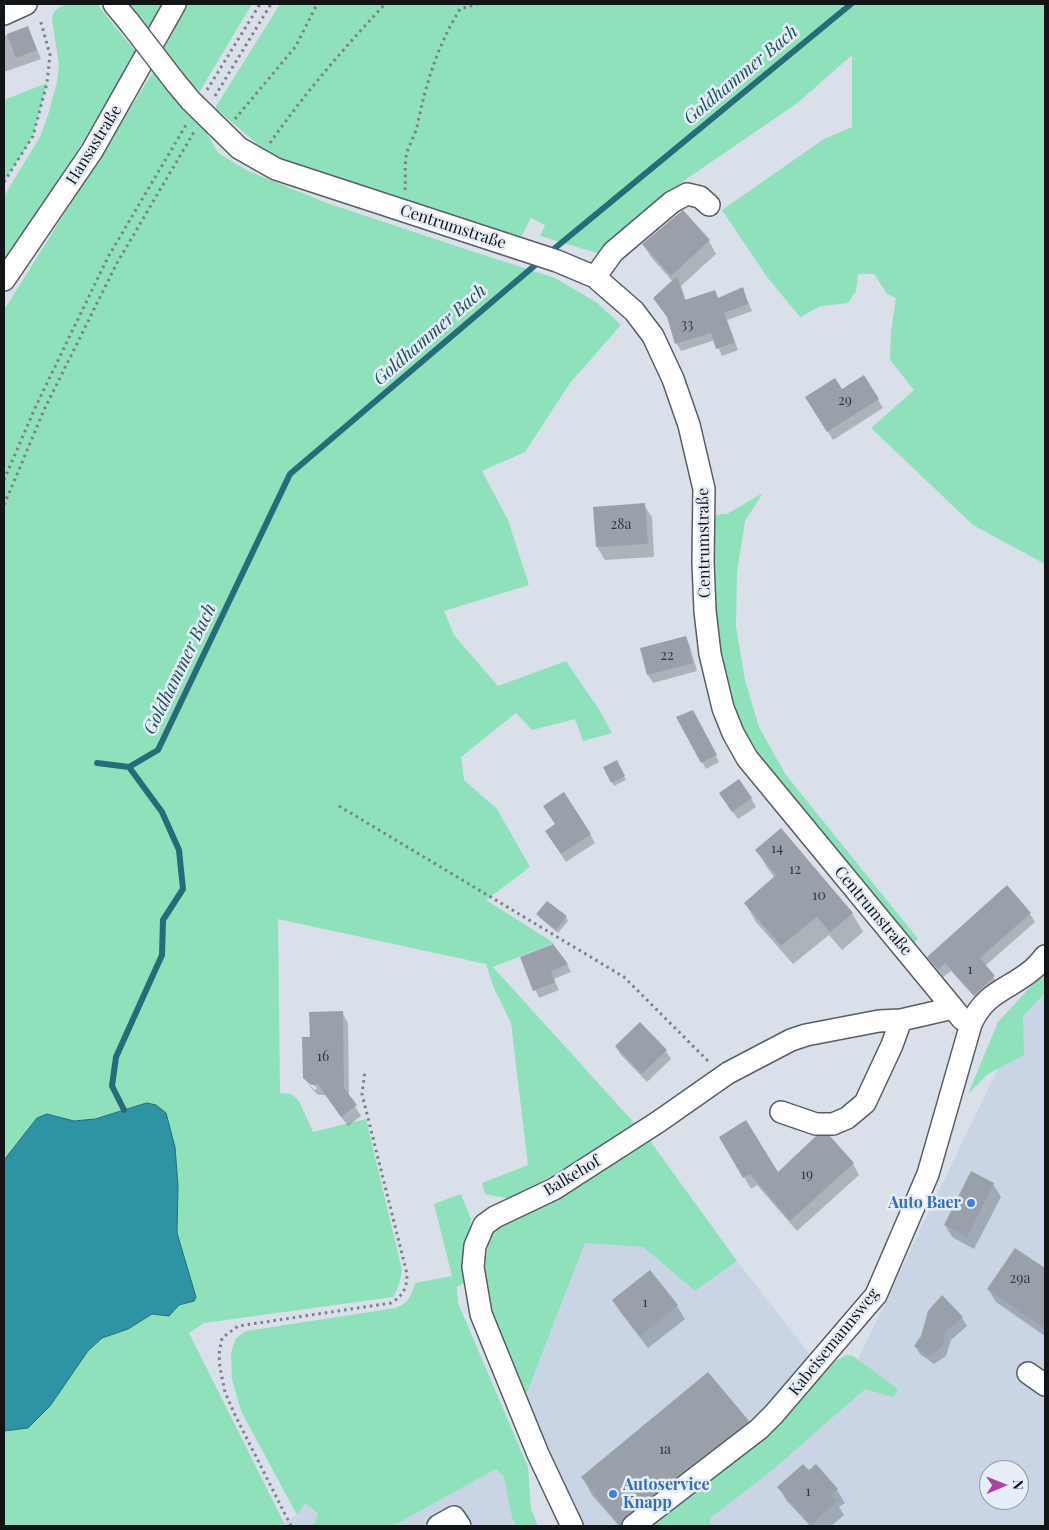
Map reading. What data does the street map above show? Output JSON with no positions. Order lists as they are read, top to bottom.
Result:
{
  "streets": {
    "street": [
      "Hansastraße",
      "Centrumstraße",
      "Balkehof",
      "Kabeisemannsweg"
    ]
  },
  "crossings": [
    ["Centrumstraße", "Balkehof"],
    ["Centrumstraße", "Kabeisemannsweg"]
  ],
  "water": ["Goldhammer Bach"],
  "places": ["Auto Baer", "Autoservice Knapp"],
  "house_numbers": [
    "33",
    "29",
    "28a",
    "22",
    "14",
    "12",
    "10",
    "1",
    "16",
    "19",
    "29a",
    "1",
    "1a",
    "1"
  ],
  "north": "right"
}
